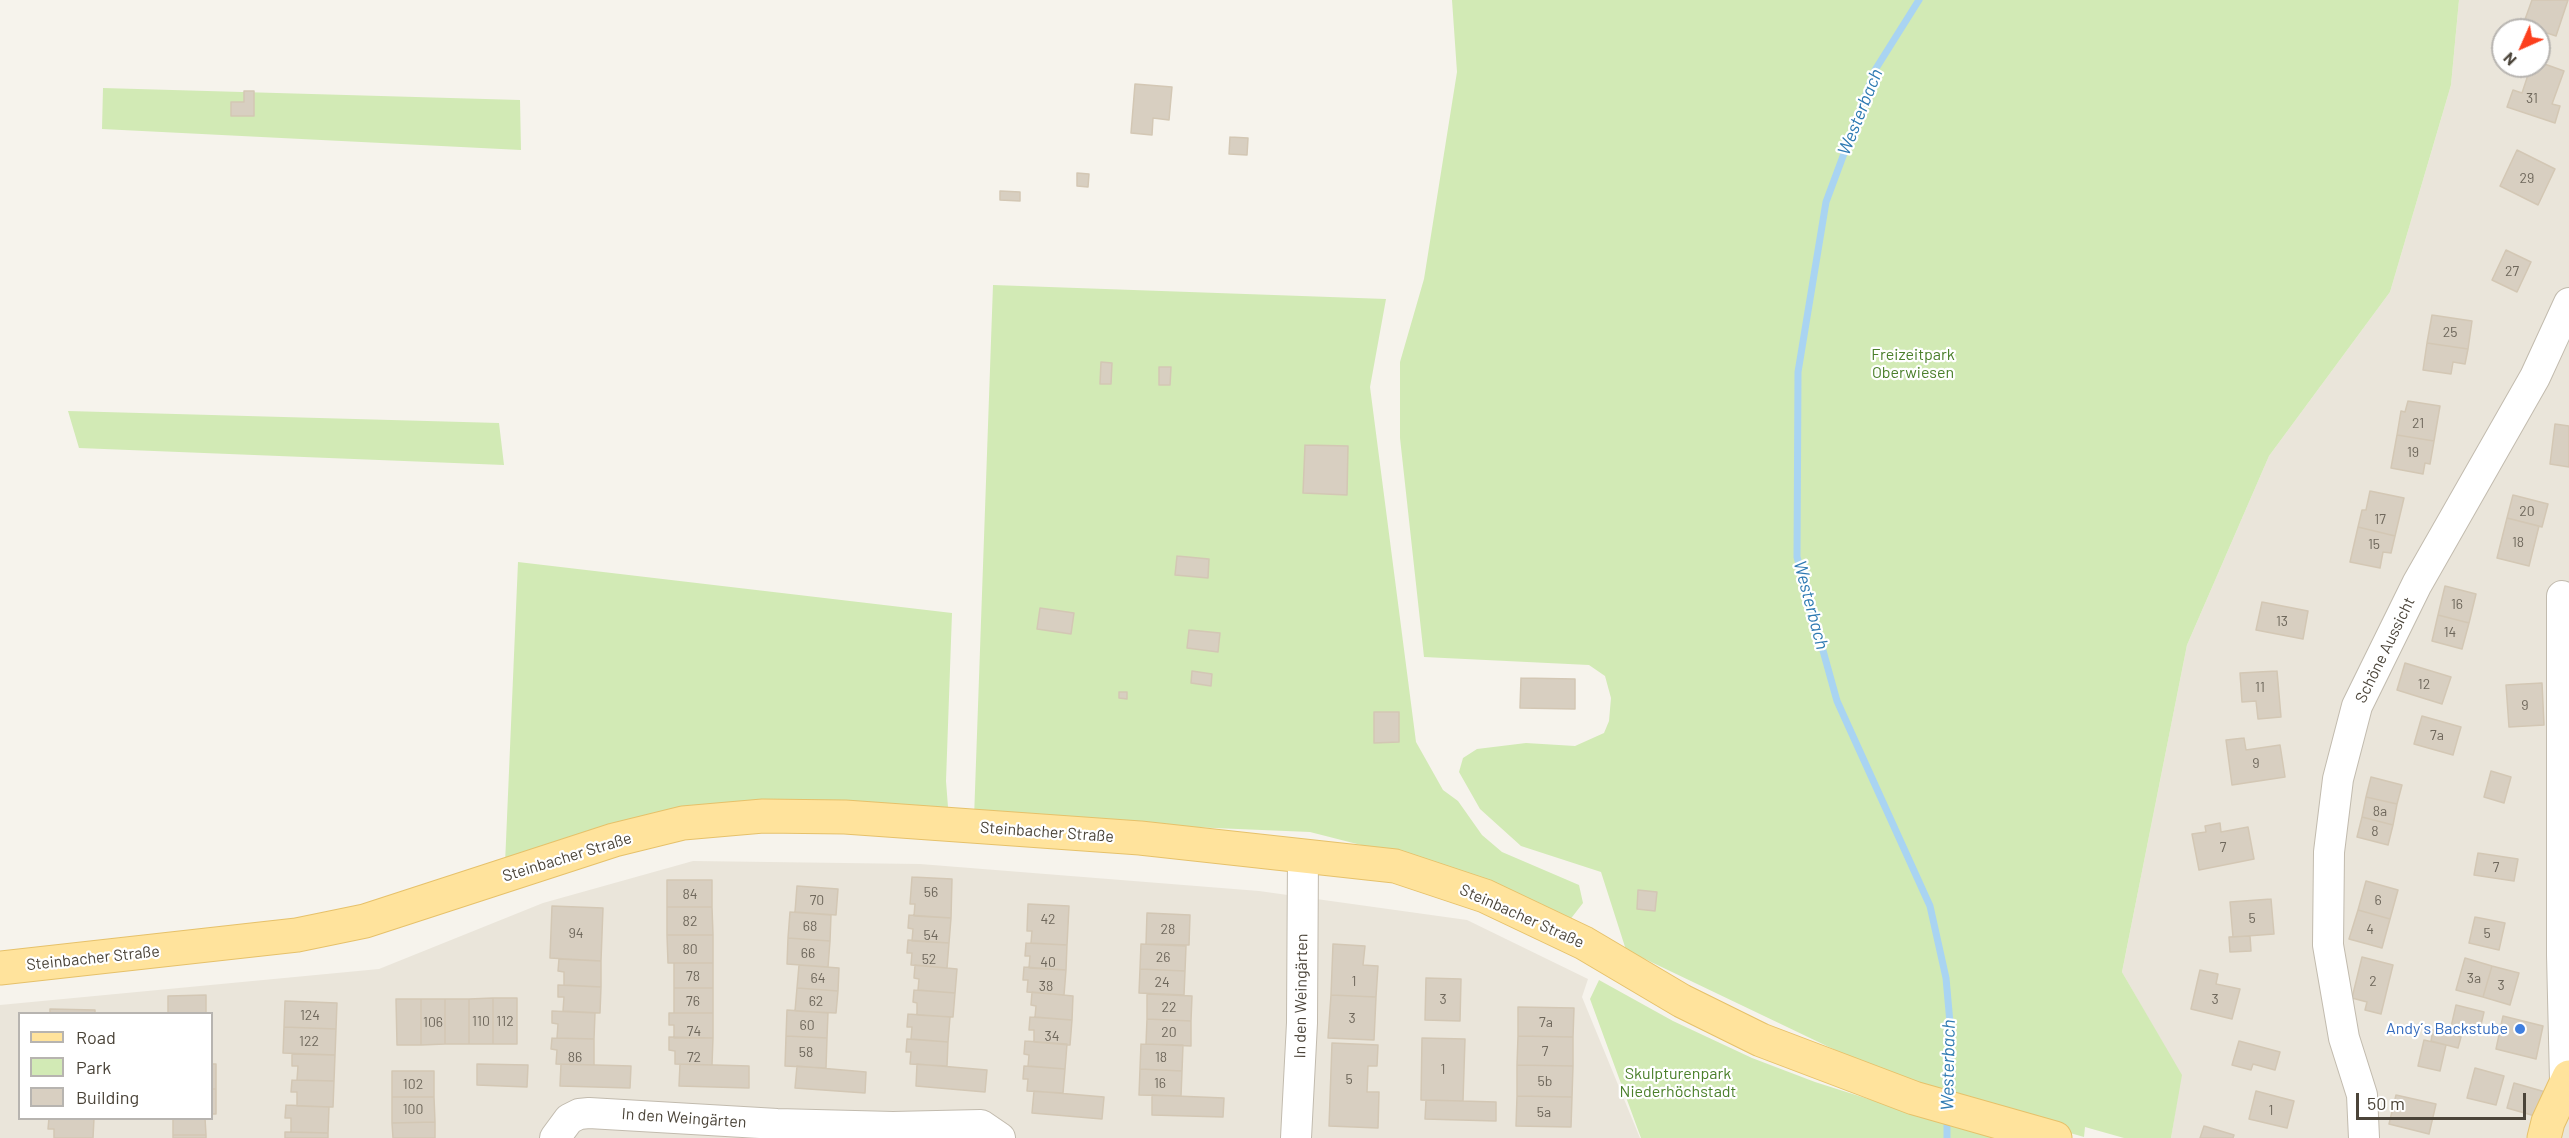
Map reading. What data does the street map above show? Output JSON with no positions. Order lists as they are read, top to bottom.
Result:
{
  "streets": {
    "main road": ["Steinbacher Straße"],
    "street": ["Schöne Aussicht", "In den Weingärten"]
  },
  "crossings": [
    ["Steinbacher Straße", "In den Weingärten"]
  ],
  "water": ["Westerbach"],
  "parks": ["Freizeitpark Oberwiesen", "Skulpturenpark Niederhöchstadt"],
  "places": ["Andy´s Backstube"],
  "house_numbers": [
    "31",
    "29",
    "27",
    "25",
    "21",
    "19",
    "20",
    "17",
    "18",
    "15",
    "16",
    "13",
    "14",
    "12",
    "11",
    "9",
    "7a",
    "9",
    "8a",
    "8",
    "7",
    "7",
    "56",
    "84",
    "70",
    "6",
    "5",
    "42",
    "82",
    "68",
    "28",
    "4",
    "94",
    "5",
    "54",
    "80",
    "66",
    "26",
    "52",
    "40",
    "78",
    "64",
    "3a",
    "1",
    "2",
    "24",
    "3",
    "38",
    "3",
    "3",
    "76",
    "62",
    "22",
    "124",
    "3",
    "110",
    "112",
    "106",
    "7a",
    "60",
    "74",
    "20",
    "34",
    "122",
    "7",
    "58",
    "86",
    "72",
    "18",
    "1",
    "5",
    "5b",
    "16",
    "102",
    "100",
    "1",
    "5a"
  ],
  "legend": ["Road", "Park", "Building"],
  "scale_bar": "50 m",
  "north": "bottom left"
}
